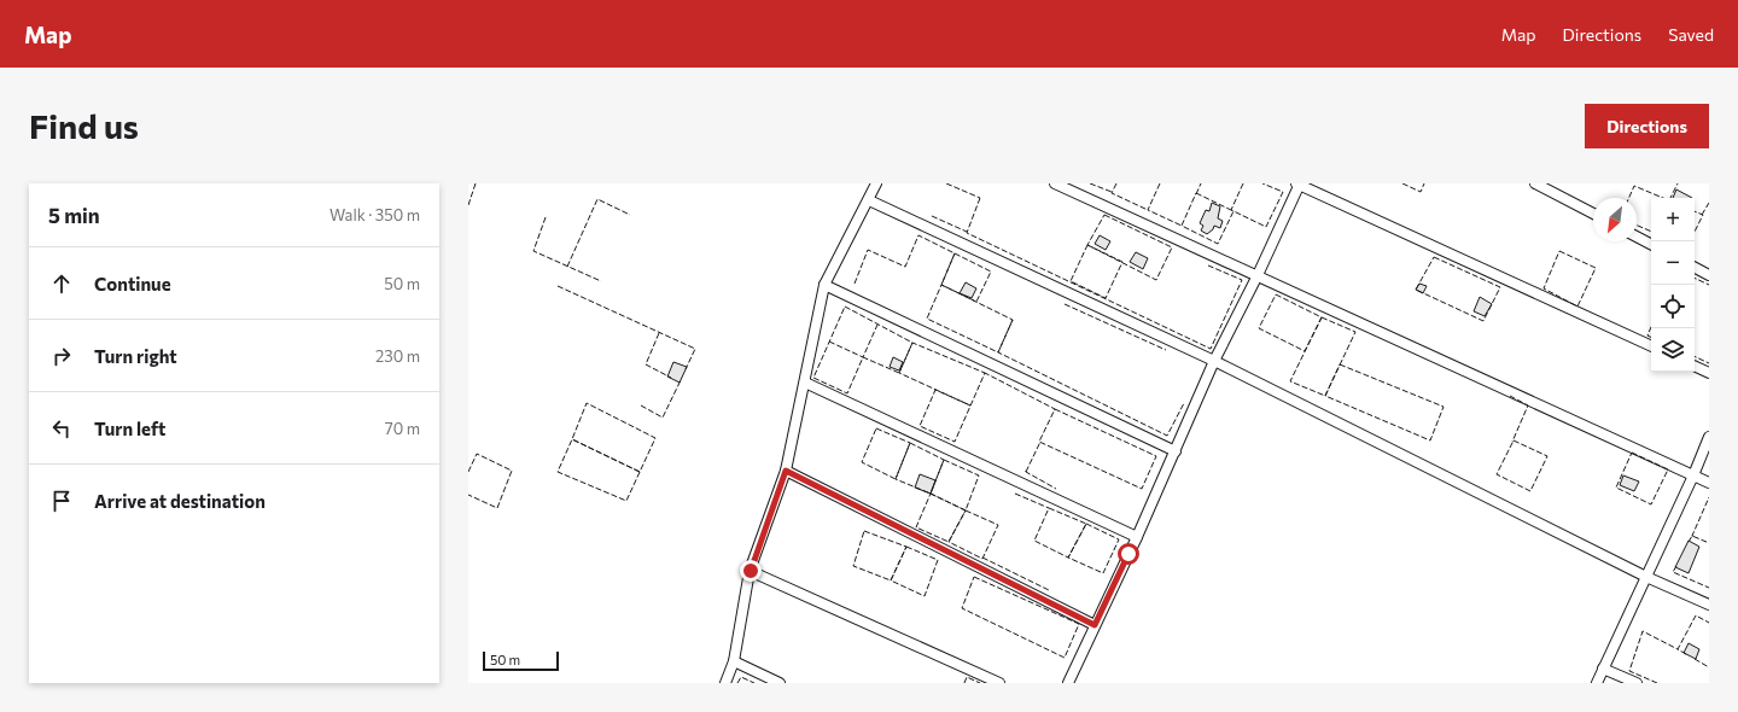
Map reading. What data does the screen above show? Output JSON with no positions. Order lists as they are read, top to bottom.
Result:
{
  "scale_bar": "50 m",
  "north": "bottom left",
  "page": {
    "header": "Map",
    "nav": ["Map", "Directions", "Saved"],
    "buttons": "Directions",
    "title": "Find us",
    "heading": ["5 min", "Walk · 350 m"],
    "map_buttons": ["+", "−"],
    "list": [
      ["Continue", "50 m"],
      ["Turn right", "230 m"],
      ["Turn left", "70 m"],
      "Arrive at destination"
    ],
    "scale": "50 m"
  }
}
